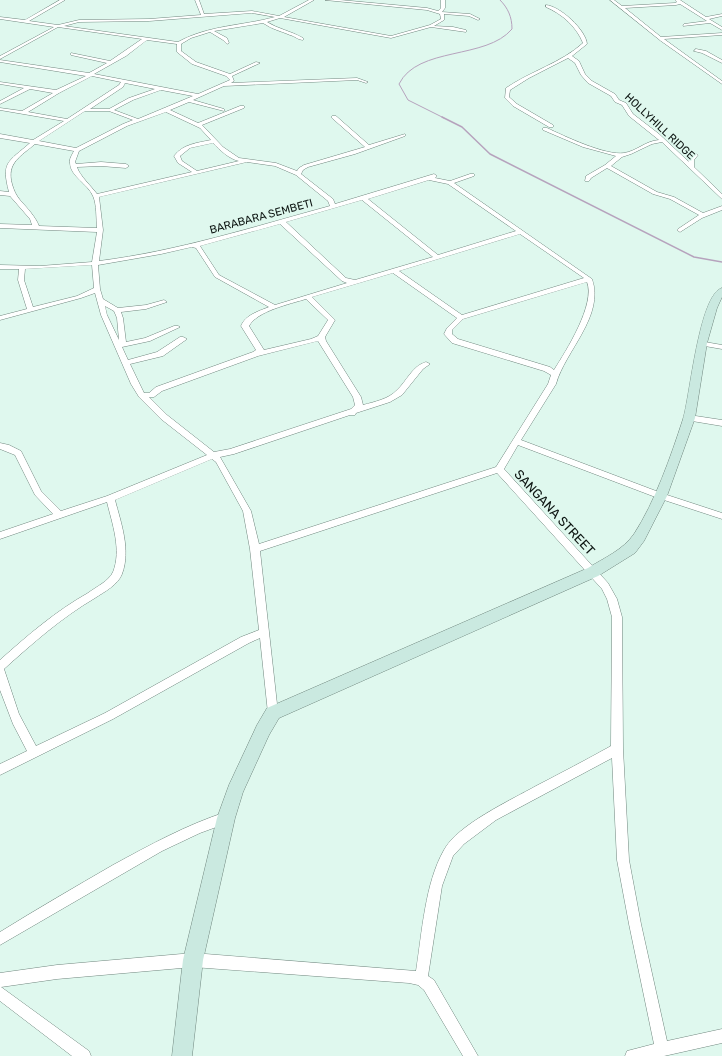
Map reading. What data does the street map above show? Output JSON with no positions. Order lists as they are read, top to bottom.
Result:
{
  "streets": {
    "street": ["HOLLYHILL RIDGE", "BARABARA SEMBETI", "SANGANA STREET"]
  }
}
